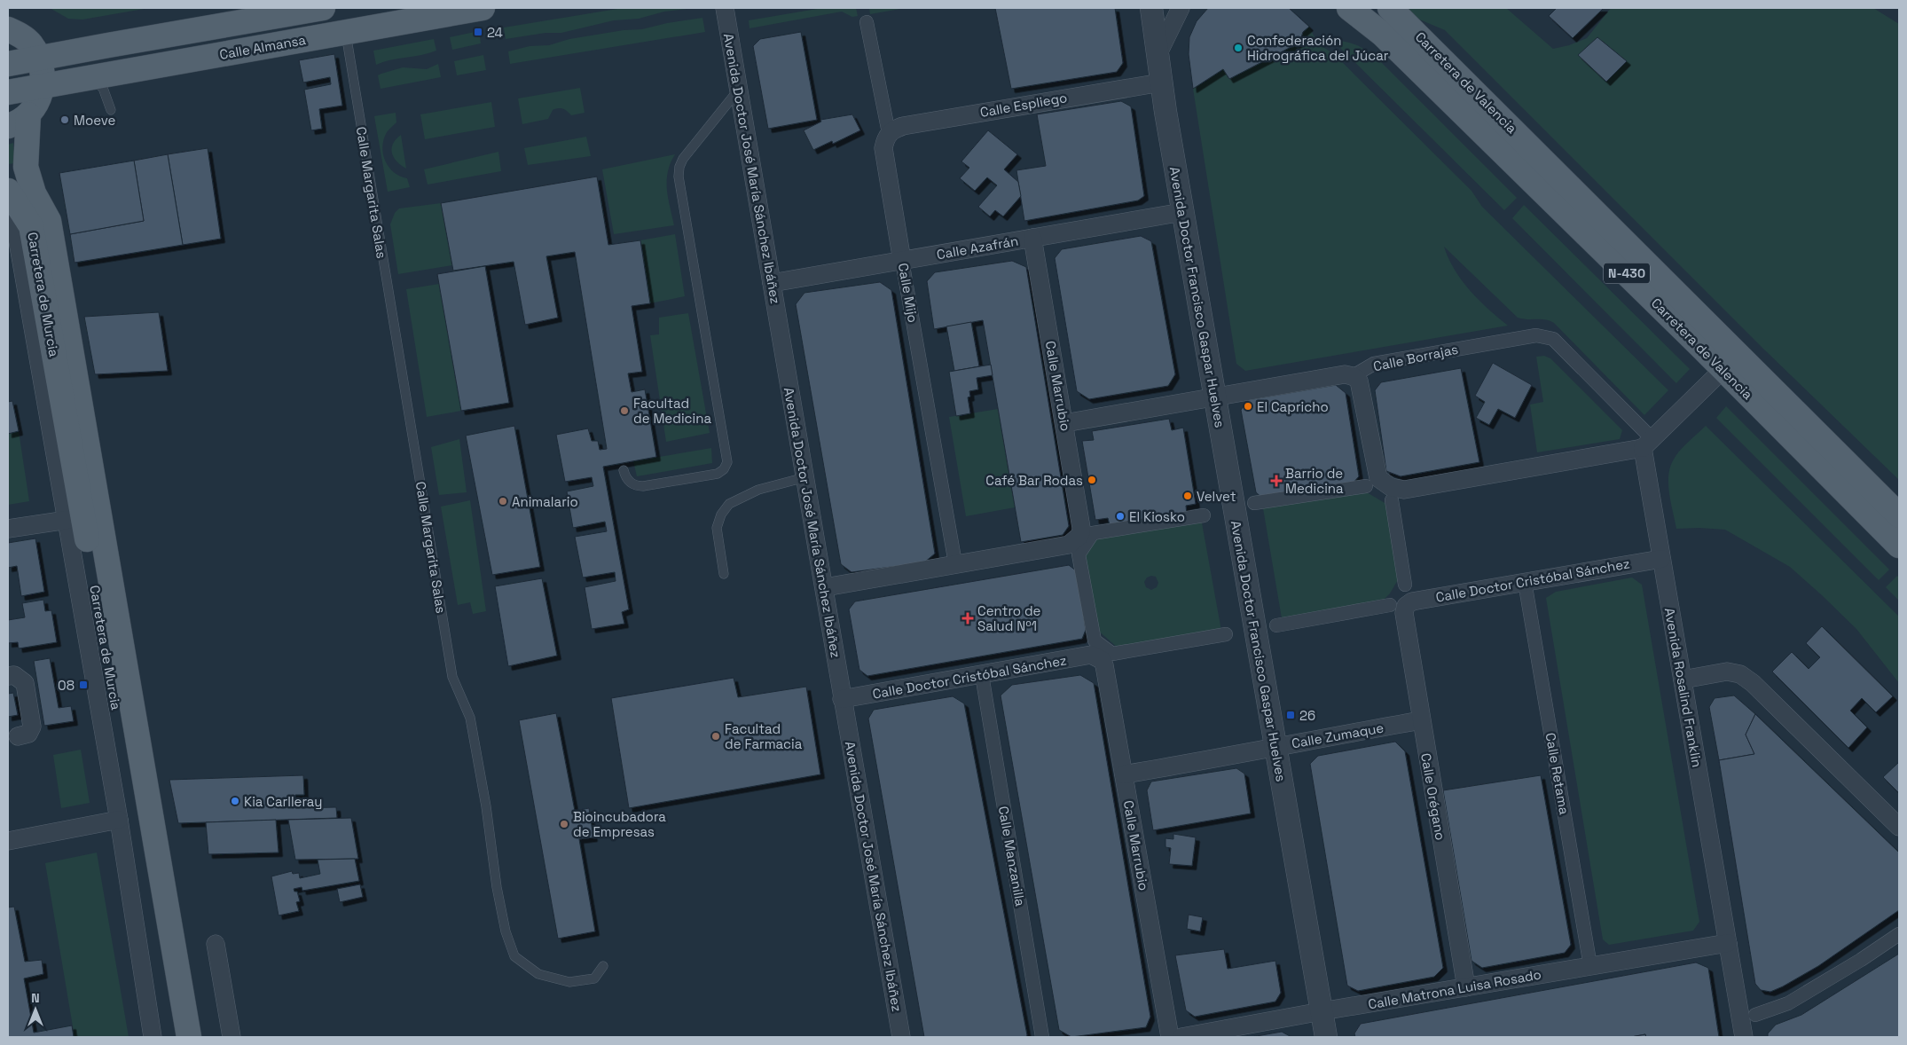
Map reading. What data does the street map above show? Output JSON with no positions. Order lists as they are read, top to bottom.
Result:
{
  "streets": {
    "main road": [
      "Calle Almansa",
      "Carretera de Valencia",
      "N-430",
      "Carretera de Murcia"
    ],
    "street": [
      "Calle Espliego",
      "Avenida Doctor José María Sánchez Ibáñez",
      "Calle Azafrán",
      "Calle Mijo",
      "Avenida Doctor Francisco Gaspar Huelves",
      "Calle Borrajas",
      "Calle Marrubio",
      "Calle Doctor Cristóbal Sánchez",
      "Avenida Rosalind Franklin",
      "Calle Zumaque",
      "Calle Retama",
      "Calle Orégano",
      "Calle Manzanilla",
      "Calle Matrona Luisa Rosado"
    ],
    "lane": ["Calle Margarita Salas"]
  },
  "crossings": [
    ["Calle Almansa", "Calle Margarita Salas"],
    ["Calle Espliego", "Calle Mijo"],
    ["Calle Espliego", "Avenida Doctor Francisco Gaspar Huelves"],
    ["Avenida Doctor José María Sánchez Ibáñez", "Calle Azafrán"],
    ["Avenida Doctor José María Sánchez Ibáñez", "Calle Doctor Cristóbal Sánchez"],
    ["Calle Azafrán", "Calle Mijo"],
    ["Calle Azafrán", "Avenida Doctor Francisco Gaspar Huelves"],
    ["Calle Azafrán", "Calle Marrubio"],
    ["Avenida Doctor Francisco Gaspar Huelves", "Calle Borrajas"],
    ["Avenida Doctor Francisco Gaspar Huelves", "Calle Zumaque"],
    ["Avenida Doctor Francisco Gaspar Huelves", "Calle Matrona Luisa Rosado"],
    ["Calle Borrajas", "Calle Marrubio"],
    ["Calle Borrajas", "Avenida Rosalind Franklin"],
    ["Calle Marrubio", "Calle Doctor Cristóbal Sánchez"],
    ["Calle Marrubio", "Calle Zumaque"],
    ["Calle Doctor Cristóbal Sánchez", "Avenida Rosalind Franklin"],
    ["Calle Doctor Cristóbal Sánchez", "Calle Retama"],
    ["Calle Doctor Cristóbal Sánchez", "Calle Orégano"],
    ["Calle Doctor Cristóbal Sánchez", "Calle Manzanilla"],
    ["Avenida Rosalind Franklin", "Calle Matrona Luisa Rosado"],
    ["Calle Zumaque", "Calle Orégano"],
    ["Calle Retama", "Calle Matrona Luisa Rosado"],
    ["Calle Orégano", "Calle Matrona Luisa Rosado"]
  ],
  "places": {
    "transit": ["24", "08", "26"],
    "other": [
      "Confederación Hidrográfica del Júcar",
      "Moeve",
      "El Capricho",
      "Facultad de Medicina",
      "Café Bar Rodas",
      "Velvet",
      "Animalario",
      "El Kiosko",
      "Facultad de Farmacia",
      "Kia Carlleray",
      "Bioincubadora de Empresas"
    ],
    "health": ["Barrio de Medicina", "Centro de Salud Nº1"]
  },
  "north": "top"
}
